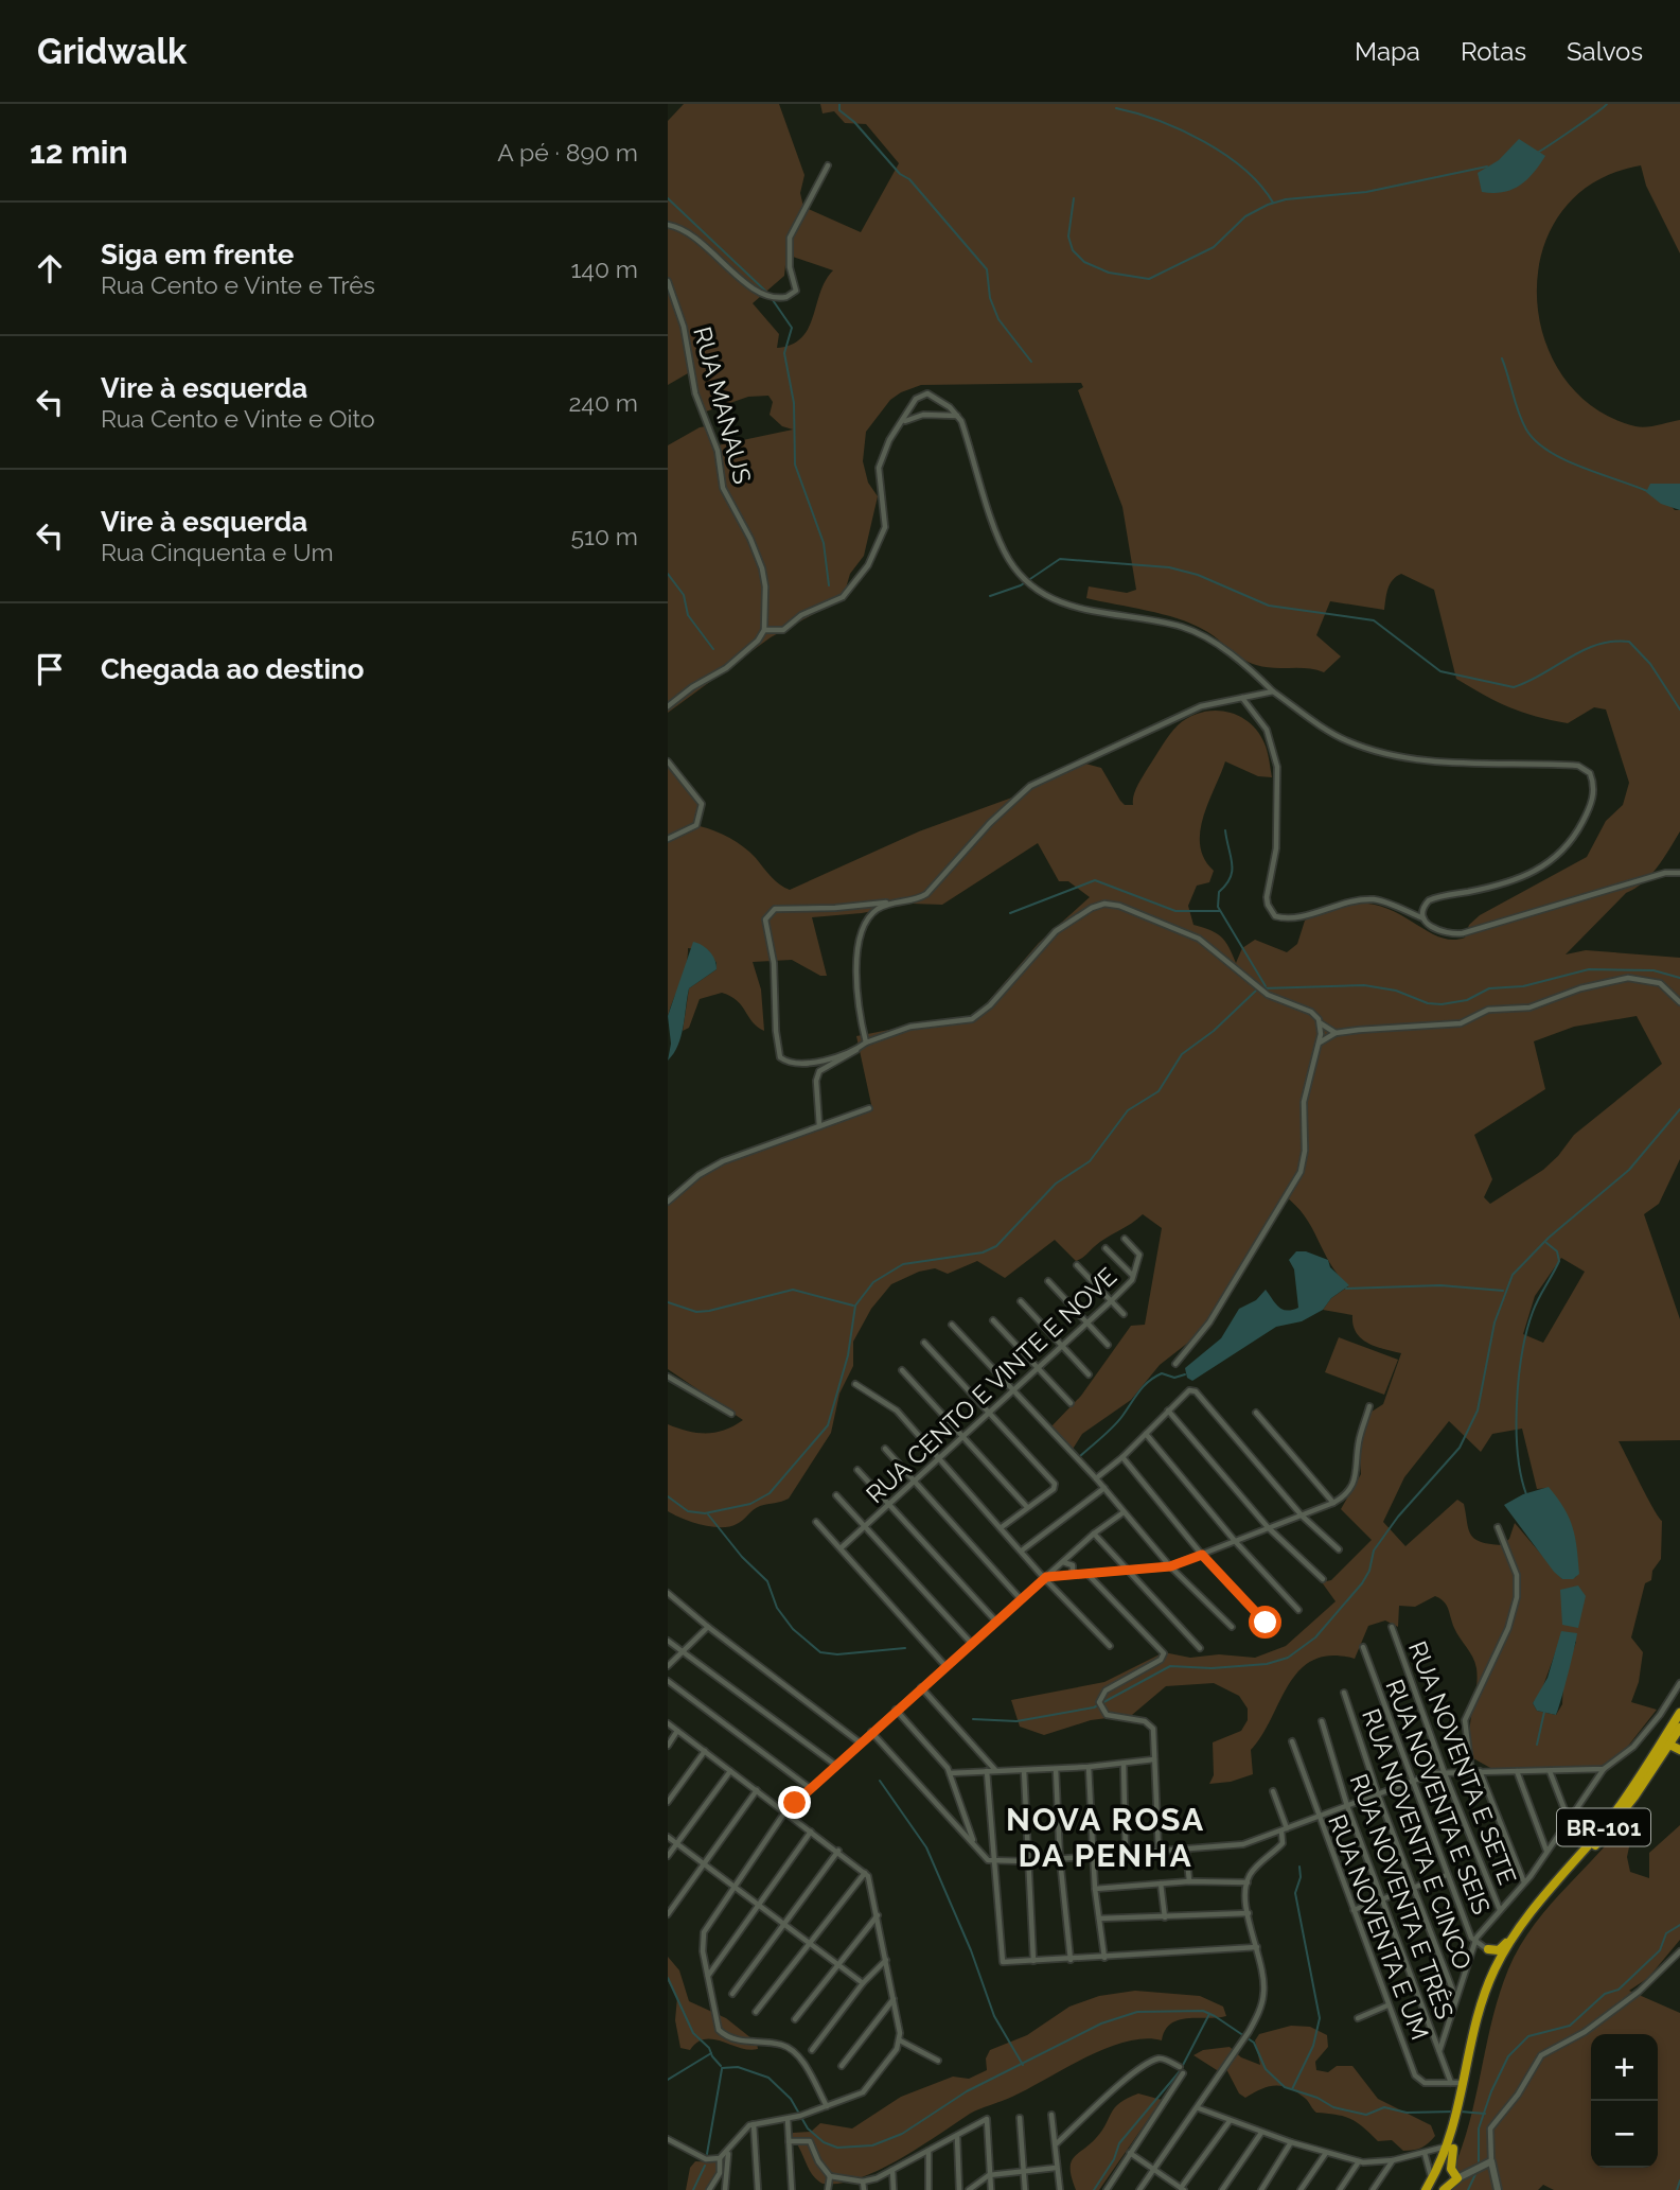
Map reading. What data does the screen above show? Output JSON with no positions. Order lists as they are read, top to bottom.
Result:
{
  "streets": {
    "highway": ["BR-101"],
    "street": [
      "RUA MANAUS",
      "RUA CENTO E VINTE E NOVE",
      "RUA NOVENTA E SETE",
      "RUA NOVENTA E SEIS",
      "RUA NOVENTA E CINCO",
      "RUA NOVENTA E TRÊS",
      "RUA NOVENTA E UM"
    ]
  },
  "crossings": [
    ["BR-101", "RUA NOVENTA E UM"],
    ["RUA NOVENTA E TRÊS", "RUA NOVENTA E UM"]
  ],
  "districts": ["NOVA ROSA DA PENHA"],
  "page": {
    "header": "Gridwalk",
    "nav": ["Mapa", "Rotas", "Salvos"],
    "heading": ["12 min", "A pé · 890 m"],
    "list": [
      ["Siga em frente", "Rua Cento e Vinte e Três", "140 m"],
      ["Vire à esquerda", "Rua Cento e Vinte e Oito", "240 m"],
      ["Vire à esquerda", "Rua Cinquenta e Um", "510 m"],
      "Chegada ao destino"
    ],
    "map_buttons": ["+", "−"]
  }
}
